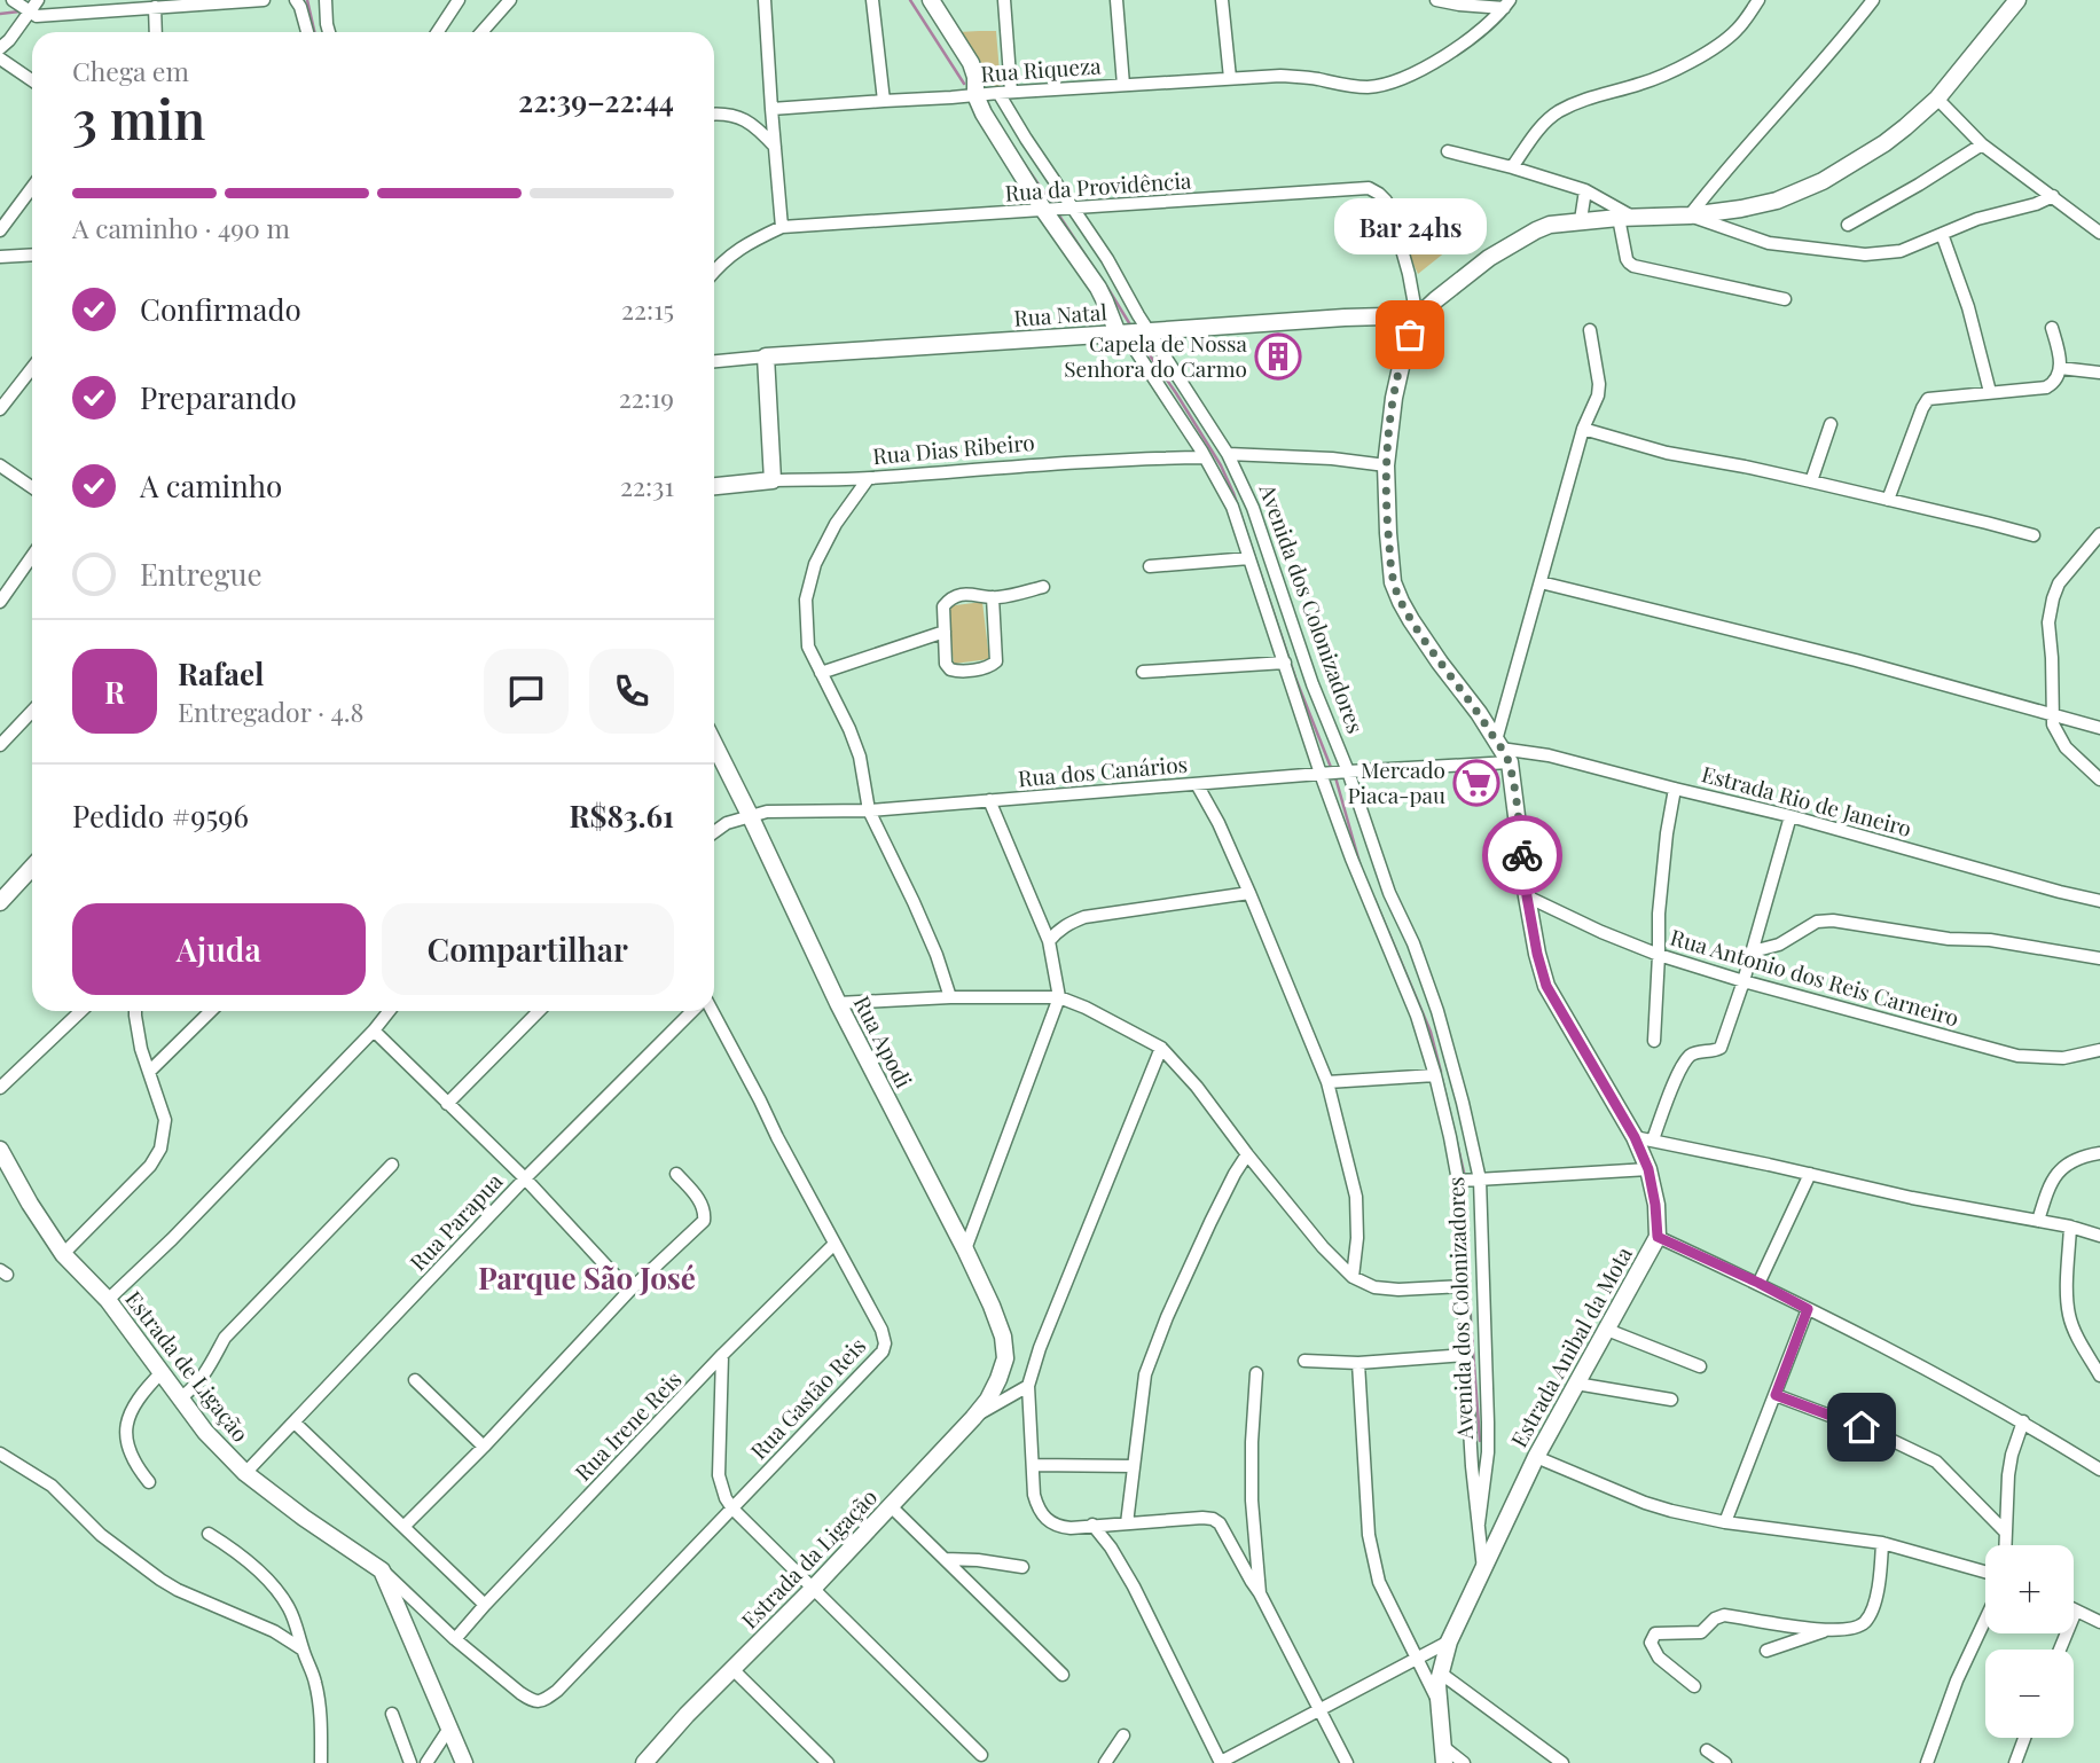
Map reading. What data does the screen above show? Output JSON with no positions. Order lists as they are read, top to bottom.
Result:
{
  "streets": {
    "street": [
      "Rua Riqueza",
      "Rua da Providência",
      "Rua Natal",
      "Rua Dias Ribeiro",
      "Avenida dos Colonizadores",
      "Rua dos Canários",
      "Estrada Rio de Janeiro",
      "Rua Antonio dos Reis Carneiro",
      "Rua Apodi",
      "Rua Parapua",
      "Estrada Anibal da Mota",
      "Estrada de Ligação",
      "Rua Gastão Reis",
      "Rua Irene Reis",
      "Estrada da Ligação"
    ]
  },
  "crossings": [
    ["Rua Riqueza", "Avenida dos Colonizadores"],
    ["Rua da Providência", "Rua Natal"],
    ["Rua da Providência", "Avenida dos Colonizadores"],
    ["Rua da Providência", "Estrada Anibal da Mota"],
    ["Rua Natal", "Avenida dos Colonizadores"],
    ["Rua Natal", "Estrada Anibal da Mota"],
    ["Rua Dias Ribeiro", "Avenida dos Colonizadores"],
    ["Avenida dos Colonizadores", "Rua dos Canários"],
    ["Avenida dos Colonizadores", "Estrada Anibal da Mota"],
    ["Rua dos Canários", "Estrada Rio de Janeiro"],
    ["Rua dos Canários", "Rua Apodi"],
    ["Rua dos Canários", "Estrada Anibal da Mota"],
    ["Estrada Rio de Janeiro", "Estrada Anibal da Mota"],
    ["Rua Antonio dos Reis Carneiro", "Estrada Anibal da Mota"],
    ["Rua Apodi", "Estrada da Ligação"],
    ["Rua Parapua", "Estrada de Ligação"],
    ["Estrada de Ligação", "Rua Gastão Reis"],
    ["Estrada de Ligação", "Rua Irene Reis"],
    ["Rua Gastão Reis", "Rua Irene Reis"]
  ],
  "districts": ["Parque São José"],
  "places": {
    "other": ["Bar 24hs"],
    "building": ["Capela de Nossa Senhora do Carmo"],
    "supermarket": ["Mercado Piaca-pau"]
  },
  "page": {
    "heading": ["3 min", "Chega em", "22:39–22:44"],
    "panel": [
      "Rafael",
      "Entregador · 4.8",
      "Pedido #9596",
      "R$83.61"
    ],
    "bar": "A caminho · 490 m",
    "bubble": "Bar 24hs",
    "list": [
      ["Confirmado", "22:15"],
      ["Preparando", "22:19"],
      ["A caminho", "22:31"],
      "Entregue"
    ],
    "round": "R",
    "buttons": ["Ajuda", "Compartilhar"],
    "map_buttons": ["+", "−"]
  }
}
